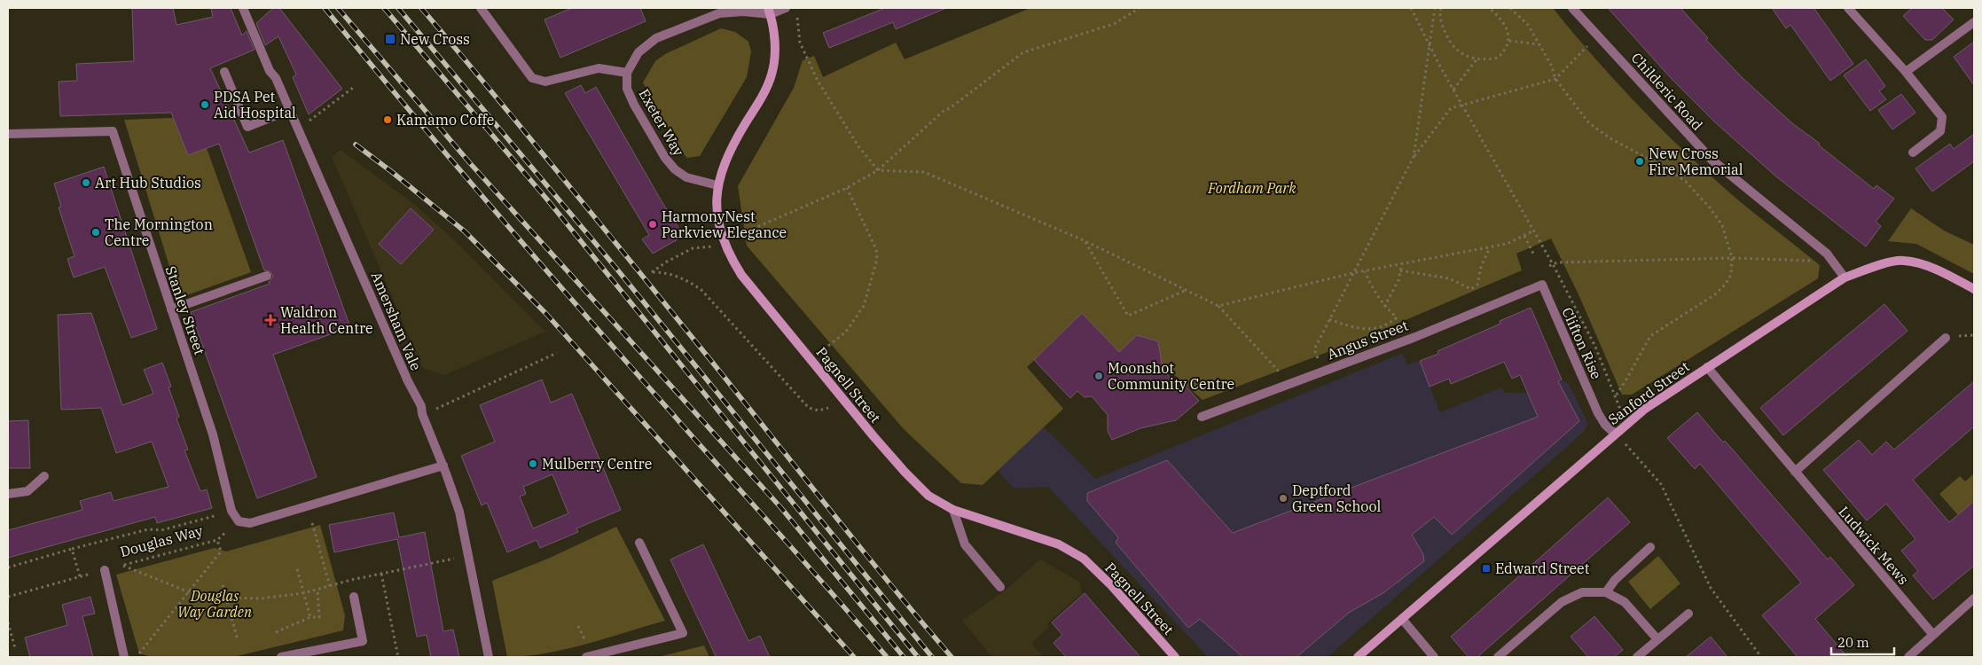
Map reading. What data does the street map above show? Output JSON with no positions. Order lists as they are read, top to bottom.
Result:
{
  "streets": {
    "main road": ["Pagnell Street", "Sanford Street"],
    "street": [
      "Childeric Road",
      "Exeter Way",
      "Stanley Street",
      "Amersham Vale",
      "Angus Street",
      "Clifton Rise",
      "Ludwick Mews"
    ],
    "path": ["Douglas Way"]
  },
  "crossings": [
    ["Childeric Road", "Sanford Street"],
    ["Exeter Way", "Pagnell Street"],
    ["Stanley Street", "Douglas Way"],
    ["Angus Street", "Clifton Rise"],
    ["Clifton Rise", "Sanford Street"],
    ["Sanford Street", "Ludwick Mews"]
  ],
  "parks": ["Fordham Park", "Douglas Way Garden"],
  "places": {
    "transit": ["New Cross", "Edward Street"],
    "other": [
      "PDSA Pet Aid Hospital",
      "Kamamo Coffe",
      "New Cross Fire Memorial",
      "Art Hub Studios",
      "HarmonyNest Parkview Elegance",
      "The Mornington Centre",
      "Moonshot Community Centre",
      "Mulberry Centre",
      "Deptford Green School"
    ],
    "health": ["Waldron Health Centre"]
  },
  "scale_bar": "20 m"
}
